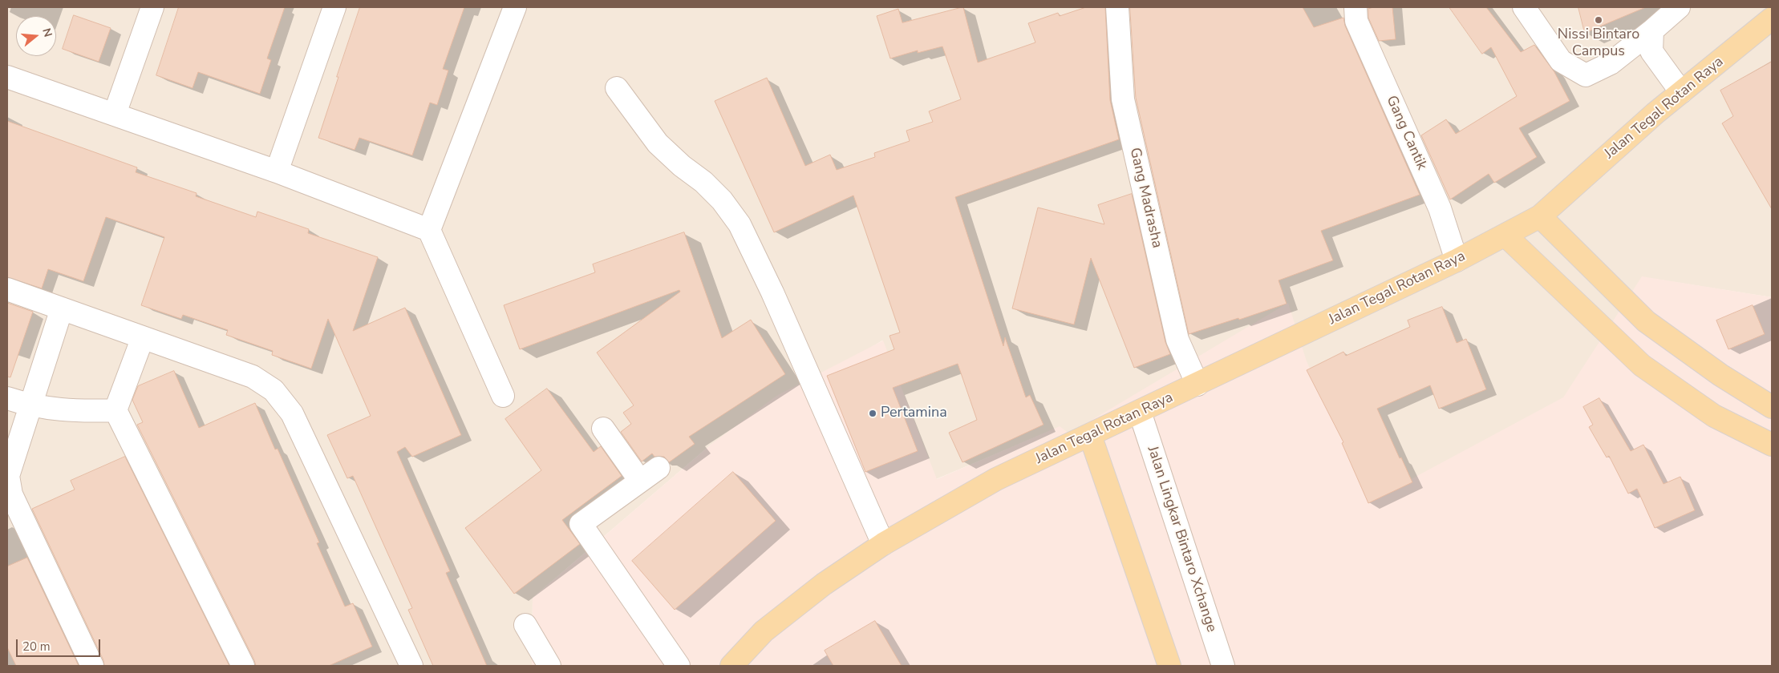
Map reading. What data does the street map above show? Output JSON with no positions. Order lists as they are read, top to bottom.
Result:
{
  "streets": {
    "main road": ["Jalan Tegal Rotan Raya"],
    "street": ["Gang Cantik", "Gang Madrasha", "Jalan Lingkar Bintaro Xchange"]
  },
  "crossings": [
    ["Jalan Tegal Rotan Raya", "Gang Cantik"],
    ["Jalan Tegal Rotan Raya", "Gang Madrasha"],
    ["Jalan Tegal Rotan Raya", "Jalan Lingkar Bintaro Xchange"]
  ],
  "places": ["Nissi Bintaro Campus", "Pertamina"],
  "scale_bar": "20 m",
  "north": "right"
}
